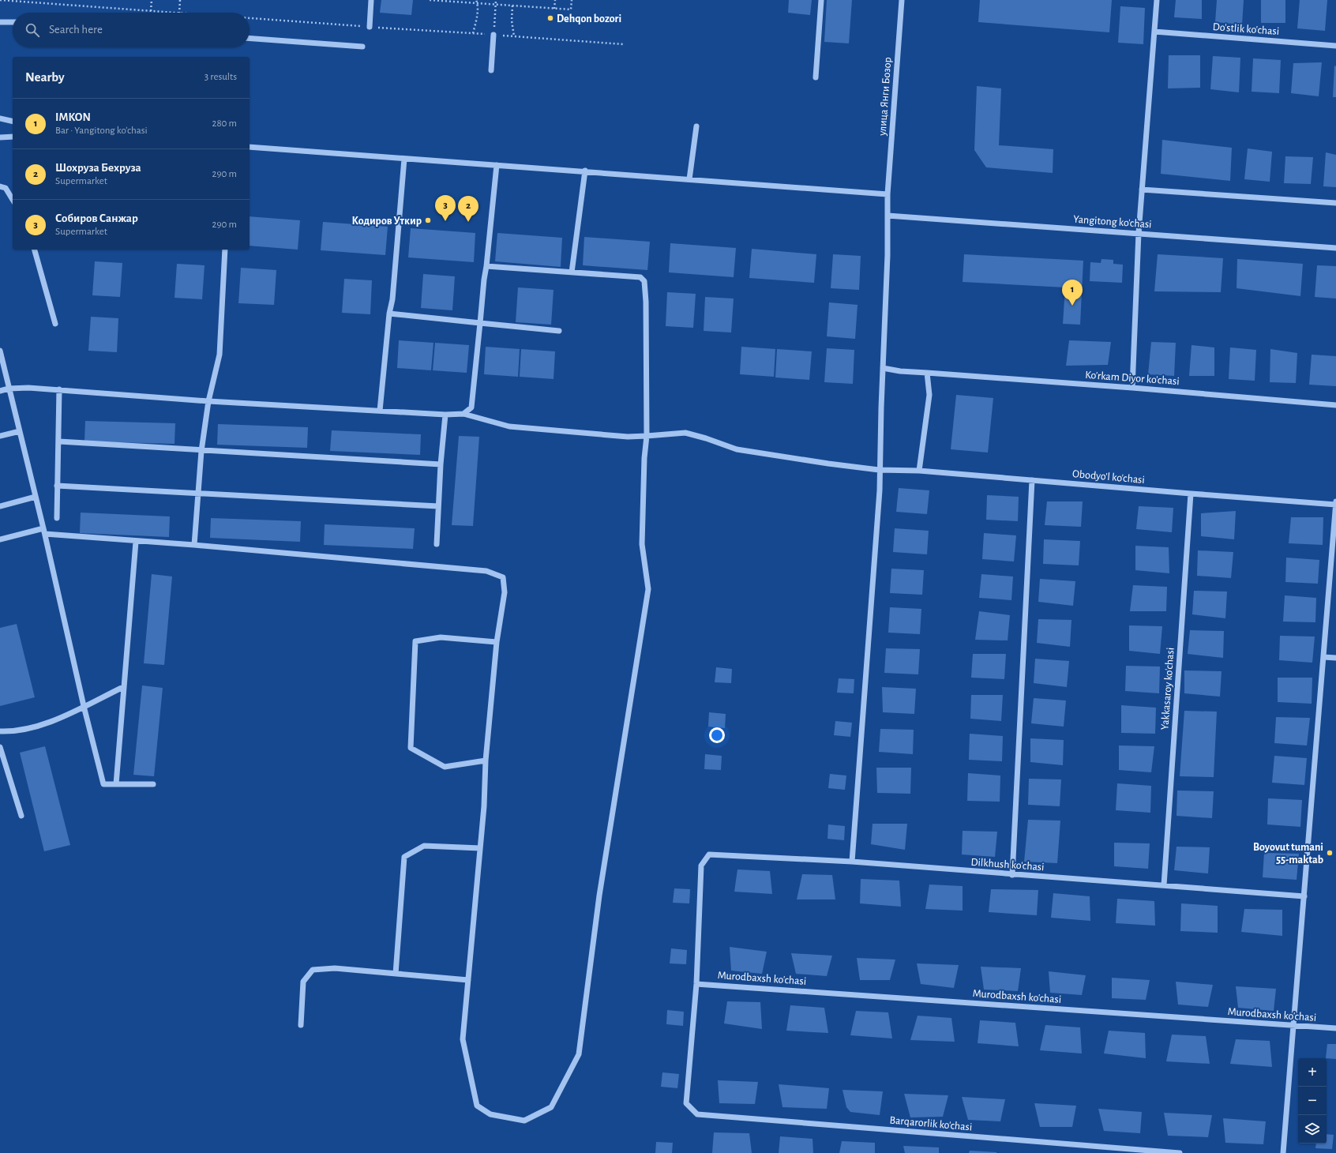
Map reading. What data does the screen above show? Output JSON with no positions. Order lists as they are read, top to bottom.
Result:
{
  "streets": {
    "street": [
      "Do'stlik ko'chasi",
      "улица Янги Бозор",
      "Yangitong ko'chasi",
      "Ko'rkam Diyor ko'chasi",
      "Obodyo'l ko'chasi",
      "Yakkasaroy ko'chasi",
      "Dilkhush ko'chasi",
      "Murodbaxsh ko'chasi",
      "Barqarorlik ko'chasi"
    ]
  },
  "crossings": [
    ["улица Янги Бозор", "Yangitong ko'chasi"],
    ["улица Янги Бозор", "Ko'rkam Diyor ko'chasi"],
    ["улица Янги Бозор", "Obodyo'l ko'chasi"],
    ["улица Янги Бозор", "Dilkhush ko'chasi"],
    ["Obodyo'l ko'chasi", "Yakkasaroy ko'chasi"],
    ["Yakkasaroy ko'chasi", "Dilkhush ko'chasi"],
    ["Dilkhush ko'chasi", "Murodbaxsh ko'chasi"],
    ["Dilkhush ko'chasi", "Barqarorlik ko'chasi"],
    ["Murodbaxsh ko'chasi", "Barqarorlik ko'chasi"]
  ],
  "places": ["Dehqon bozori", "Кодиров Уткир", "Boyovut tumani 55-maktab"],
  "page": {
    "search": "Search here",
    "heading": ["Nearby", "3 results"],
    "list": [
      {
        "mark": "1",
        "name": "IMKON",
        "note": "Bar · Yangitong ko'chasi",
        "value": "280 m"
      },
      {
        "mark": "2",
        "name": "Шохруза Бехруза",
        "note": "Supermarket",
        "value": "290 m"
      },
      {
        "mark": "3",
        "name": "Собиров Санжар",
        "note": "Supermarket",
        "value": "290 m"
      }
    ],
    "pins": ["3", "2", "1"],
    "map_buttons": ["+", "−"]
  }
}
